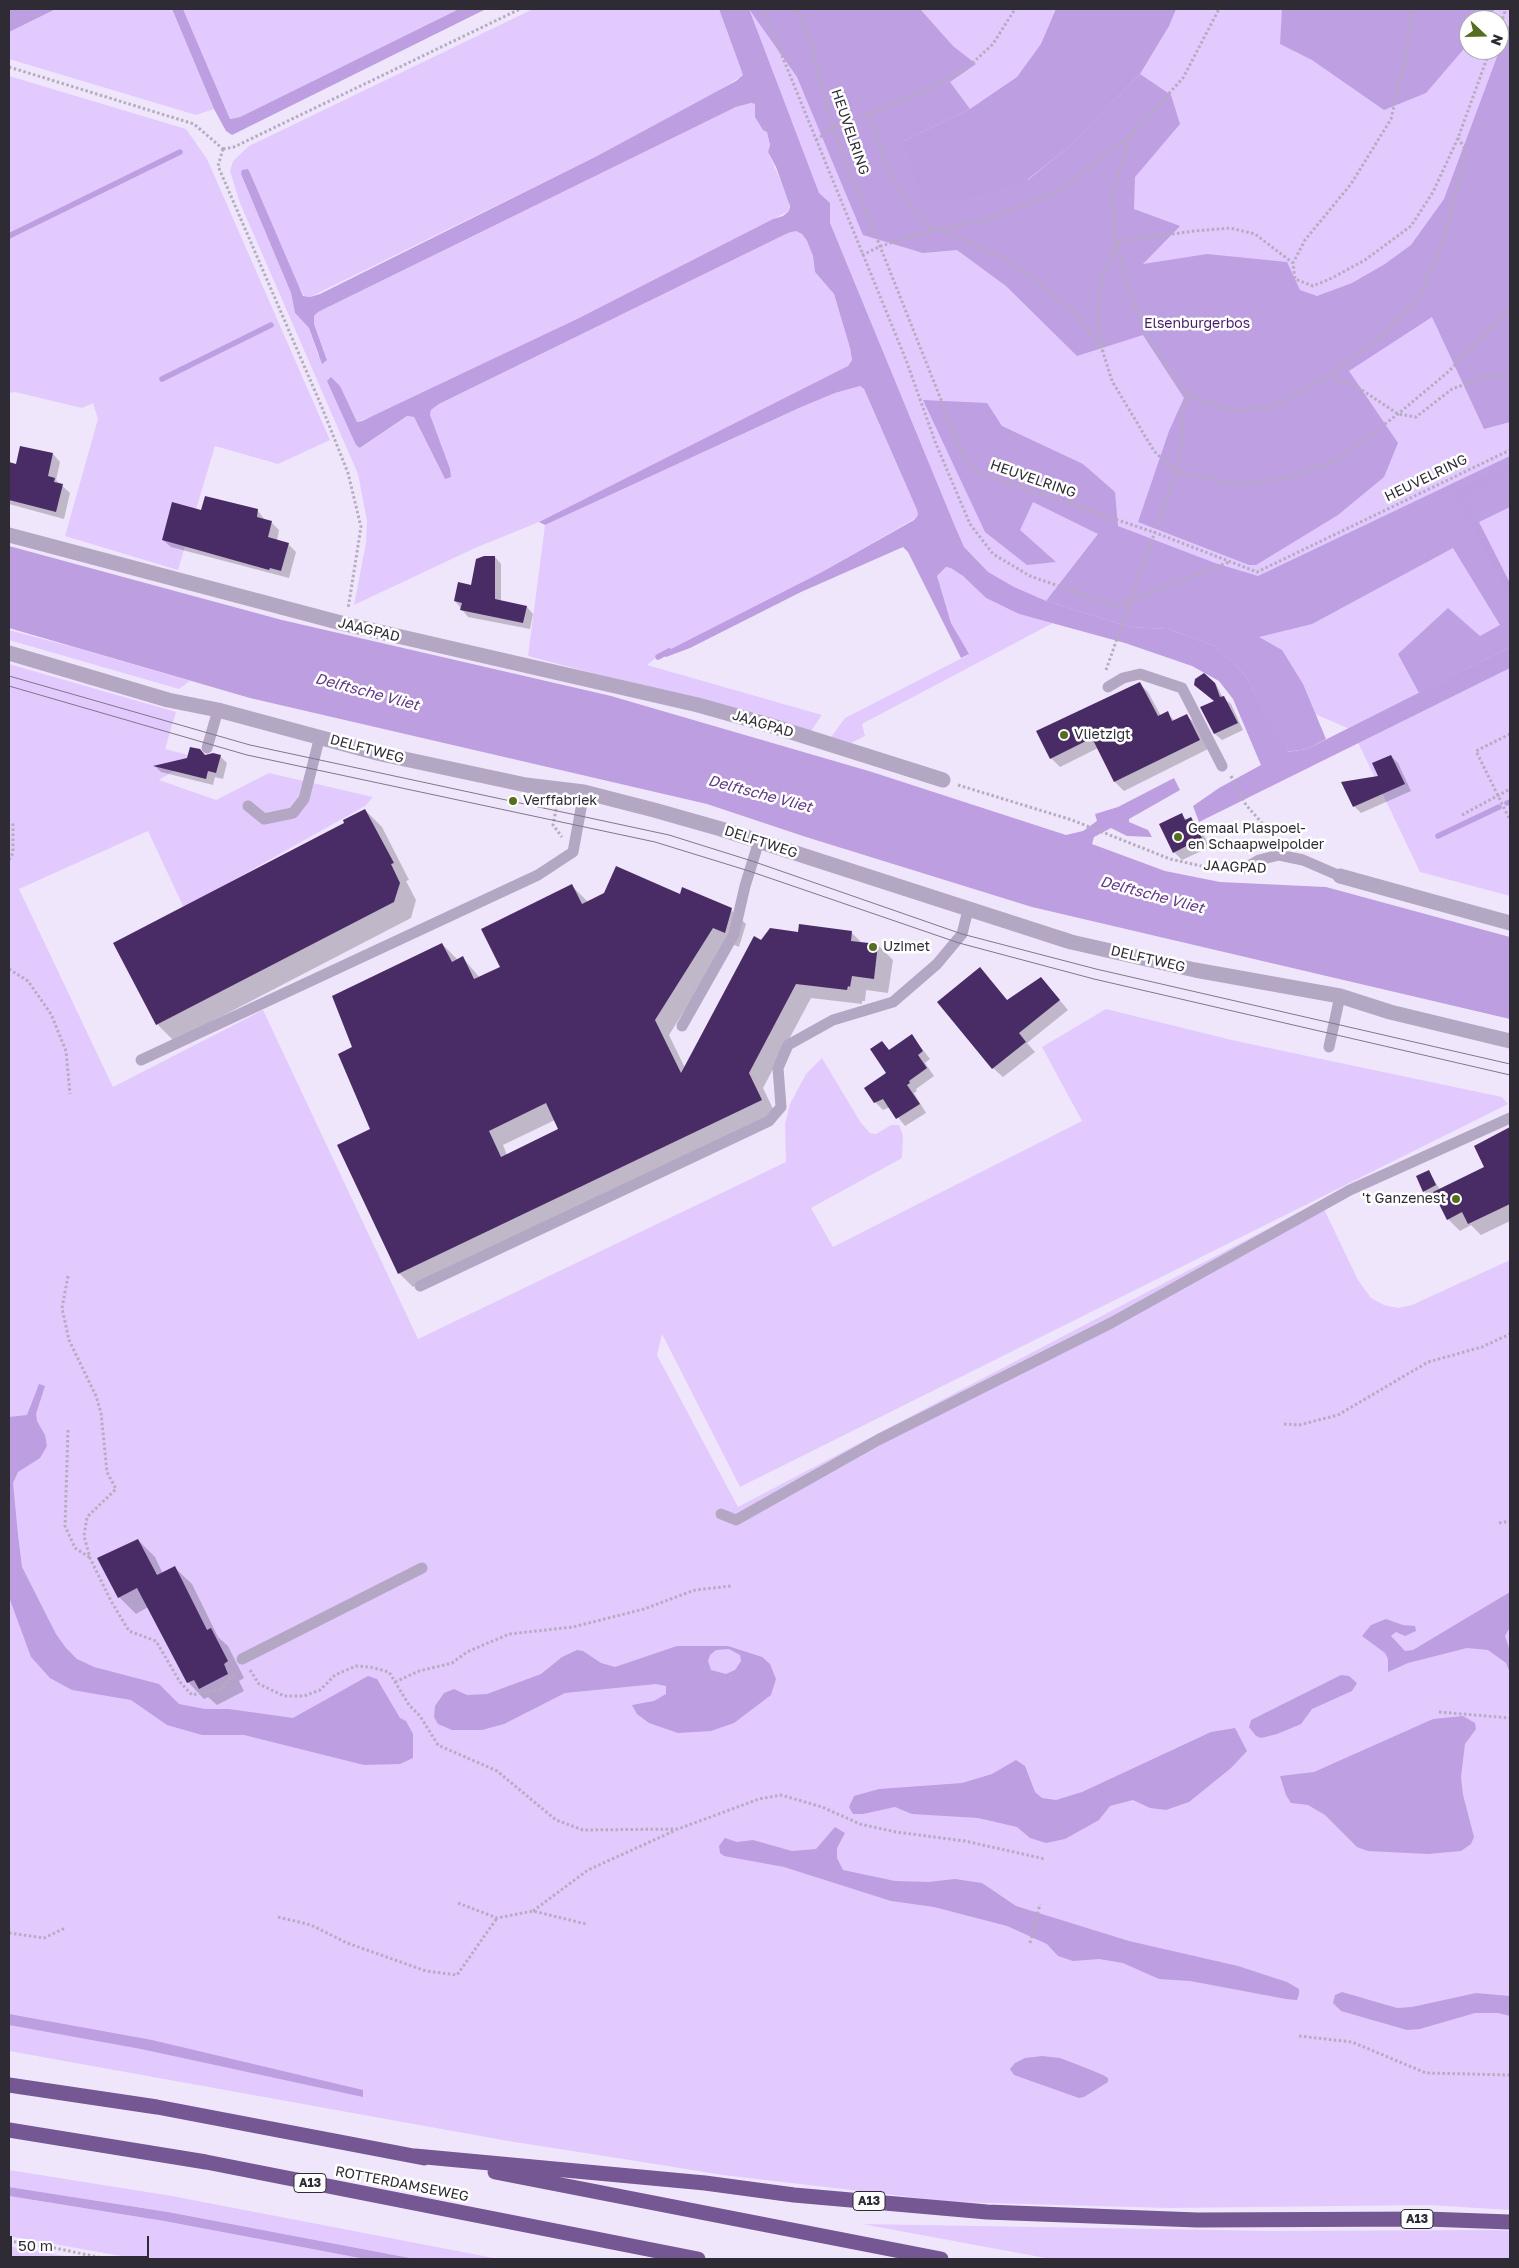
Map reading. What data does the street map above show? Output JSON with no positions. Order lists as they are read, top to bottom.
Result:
{
  "streets": {
    "highway": ["A13", "ROTTERDAMSEWEG"],
    "street": ["JAAGPAD", "DELFTWEG"],
    "path": ["HEUVELRING"]
  },
  "crossings": [
    ["A13", "ROTTERDAMSEWEG"]
  ],
  "water": ["Delftsche Vliet"],
  "parks": ["Elsenburgerbos"],
  "places": [
    "Vlietzigt",
    "Verffabriek",
    "Gemaal Plaspoel- en Schaapweipolder",
    "Uzimet",
    "'t Ganzenest"
  ],
  "scale_bar": "50 m",
  "north": "right"
}
